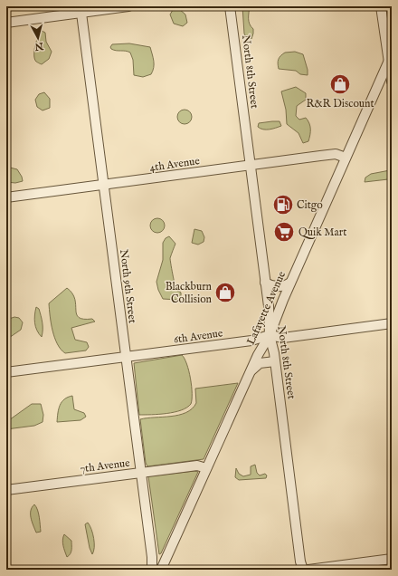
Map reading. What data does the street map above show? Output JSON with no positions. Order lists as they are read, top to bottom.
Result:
{
  "streets": {
    "street": [
      "North 8th Street",
      "4th Avenue",
      "North 9th Street",
      "Lafayette Avenue",
      "6th Avenue",
      "7th Avenue"
    ]
  },
  "crossings": [
    ["North 8th Street", "4th Avenue"],
    ["North 8th Street", "Lafayette Avenue"],
    ["North 8th Street", "6th Avenue"],
    ["4th Avenue", "North 9th Street"],
    ["4th Avenue", "Lafayette Avenue"],
    ["North 9th Street", "6th Avenue"],
    ["North 9th Street", "7th Avenue"],
    ["Lafayette Avenue", "6th Avenue"],
    ["Lafayette Avenue", "7th Avenue"]
  ],
  "places": {
    "shop": ["R&R Discount", "Blackburn Collision"],
    "fuel station": ["Citgo"],
    "supermarket": ["Quik Mart"]
  },
  "north": "bottom"
}
